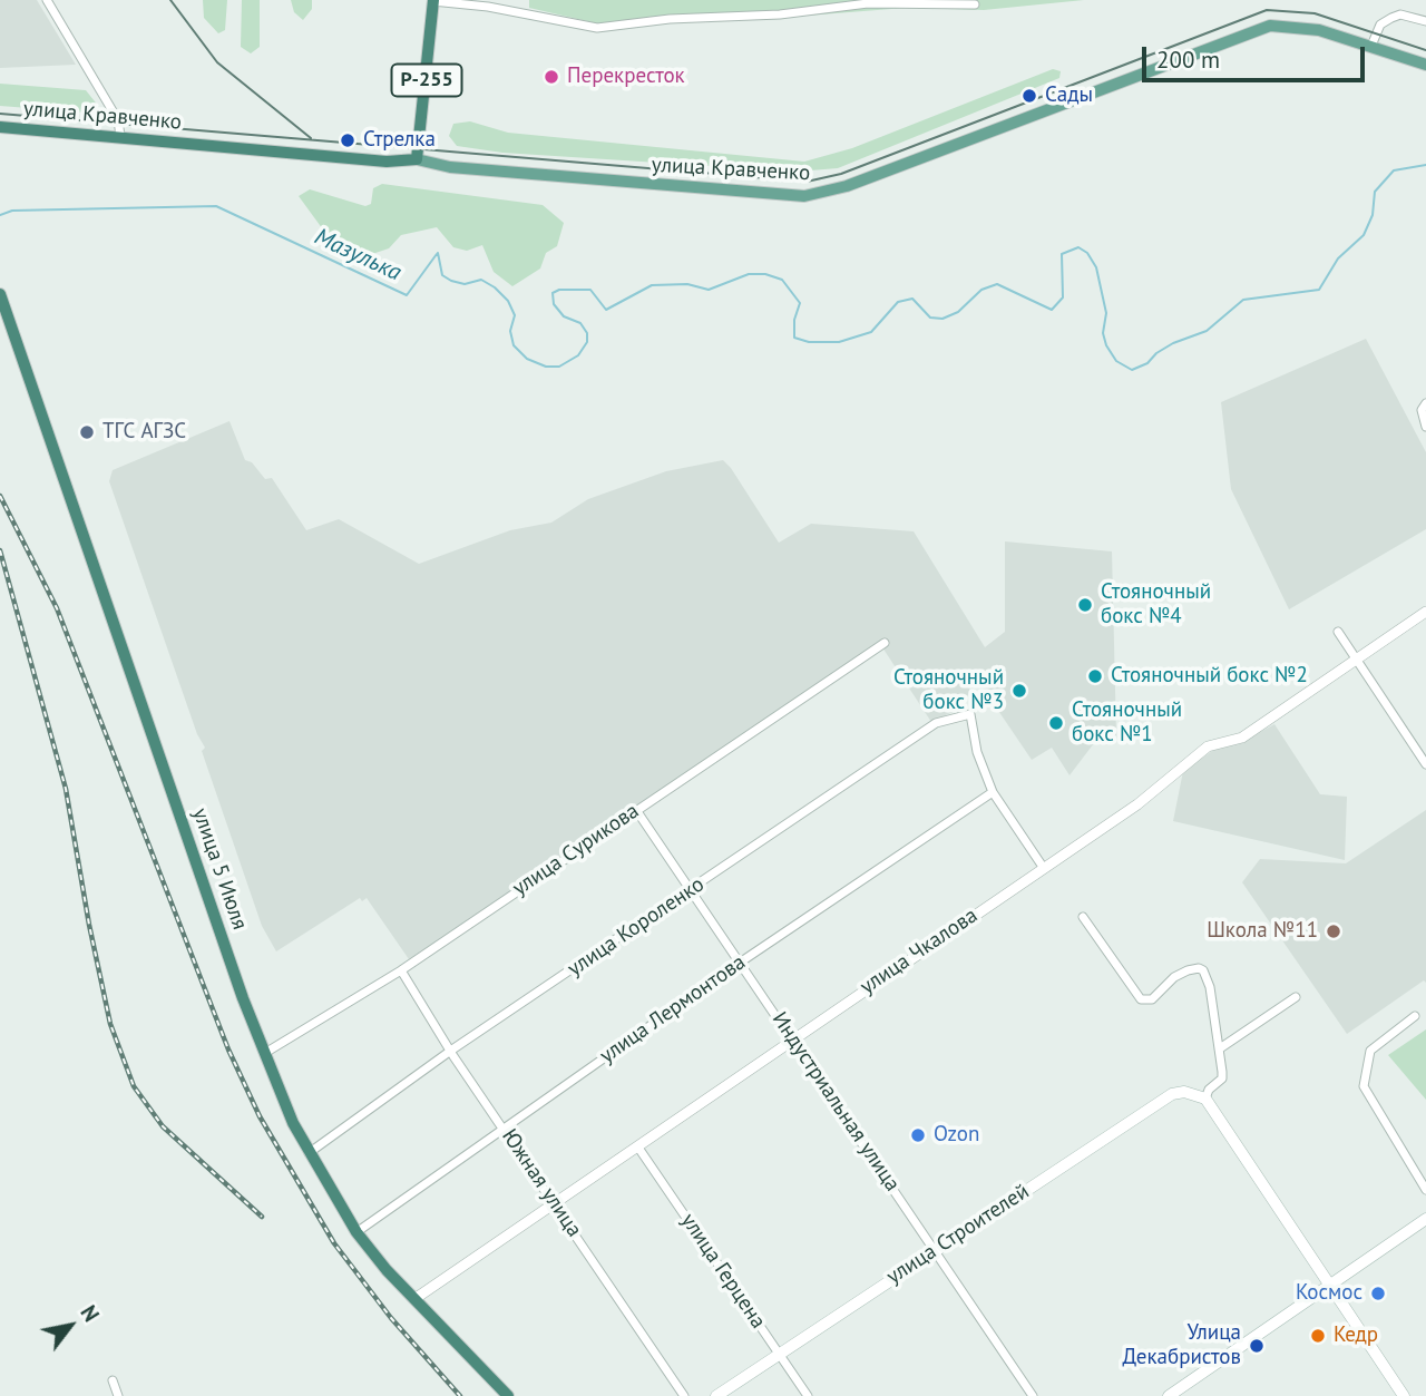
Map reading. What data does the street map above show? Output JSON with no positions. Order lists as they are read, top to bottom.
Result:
{
  "streets": {
    "highway": ["Р-255", "улица Кравченко", "улица 5 Июля"],
    "main road": ["улица Строителей"],
    "street": [
      "улица Сурикова",
      "улица Короленко",
      "улица Чкалова",
      "улица Лермонтова",
      "Индустриальная улица",
      "Южная улица",
      "улица Герцена"
    ]
  },
  "crossings": [
    ["Р-255", "улица Кравченко"],
    ["улица Сурикова", "улица 5 Июля"],
    ["улица Сурикова", "Индустриальная улица"],
    ["улица Сурикова", "Южная улица"],
    ["улица 5 Июля", "улица Короленко"],
    ["улица 5 Июля", "улица Чкалова"],
    ["улица 5 Июля", "улица Лермонтова"],
    ["улица Короленко", "улица Лермонтова"],
    ["улица Короленко", "Индустриальная улица"],
    ["улица Короленко", "Южная улица"],
    ["улица Чкалова", "Индустриальная улица"],
    ["улица Чкалова", "Южная улица"],
    ["улица Чкалова", "улица Герцена"],
    ["улица Лермонтова", "Индустриальная улица"],
    ["улица Лермонтова", "Южная улица"],
    ["Индустриальная улица", "улица Строителей"],
    ["улица Строителей", "улица Герцена"]
  ],
  "water": ["Мазулька"],
  "places": [
    "Перекресток",
    "Сады",
    "Стрелка",
    "ТГС АГЗС",
    "Стояночный бокс №4",
    "Стояночный бокс №2",
    "Стояночный бокс №3",
    "Стояночный бокс №1",
    "Школа №11",
    "Ozon",
    "Космос",
    "Кедр",
    "Улица Декабристов"
  ],
  "scale_bar": "200 m",
  "north": "top right"
}
